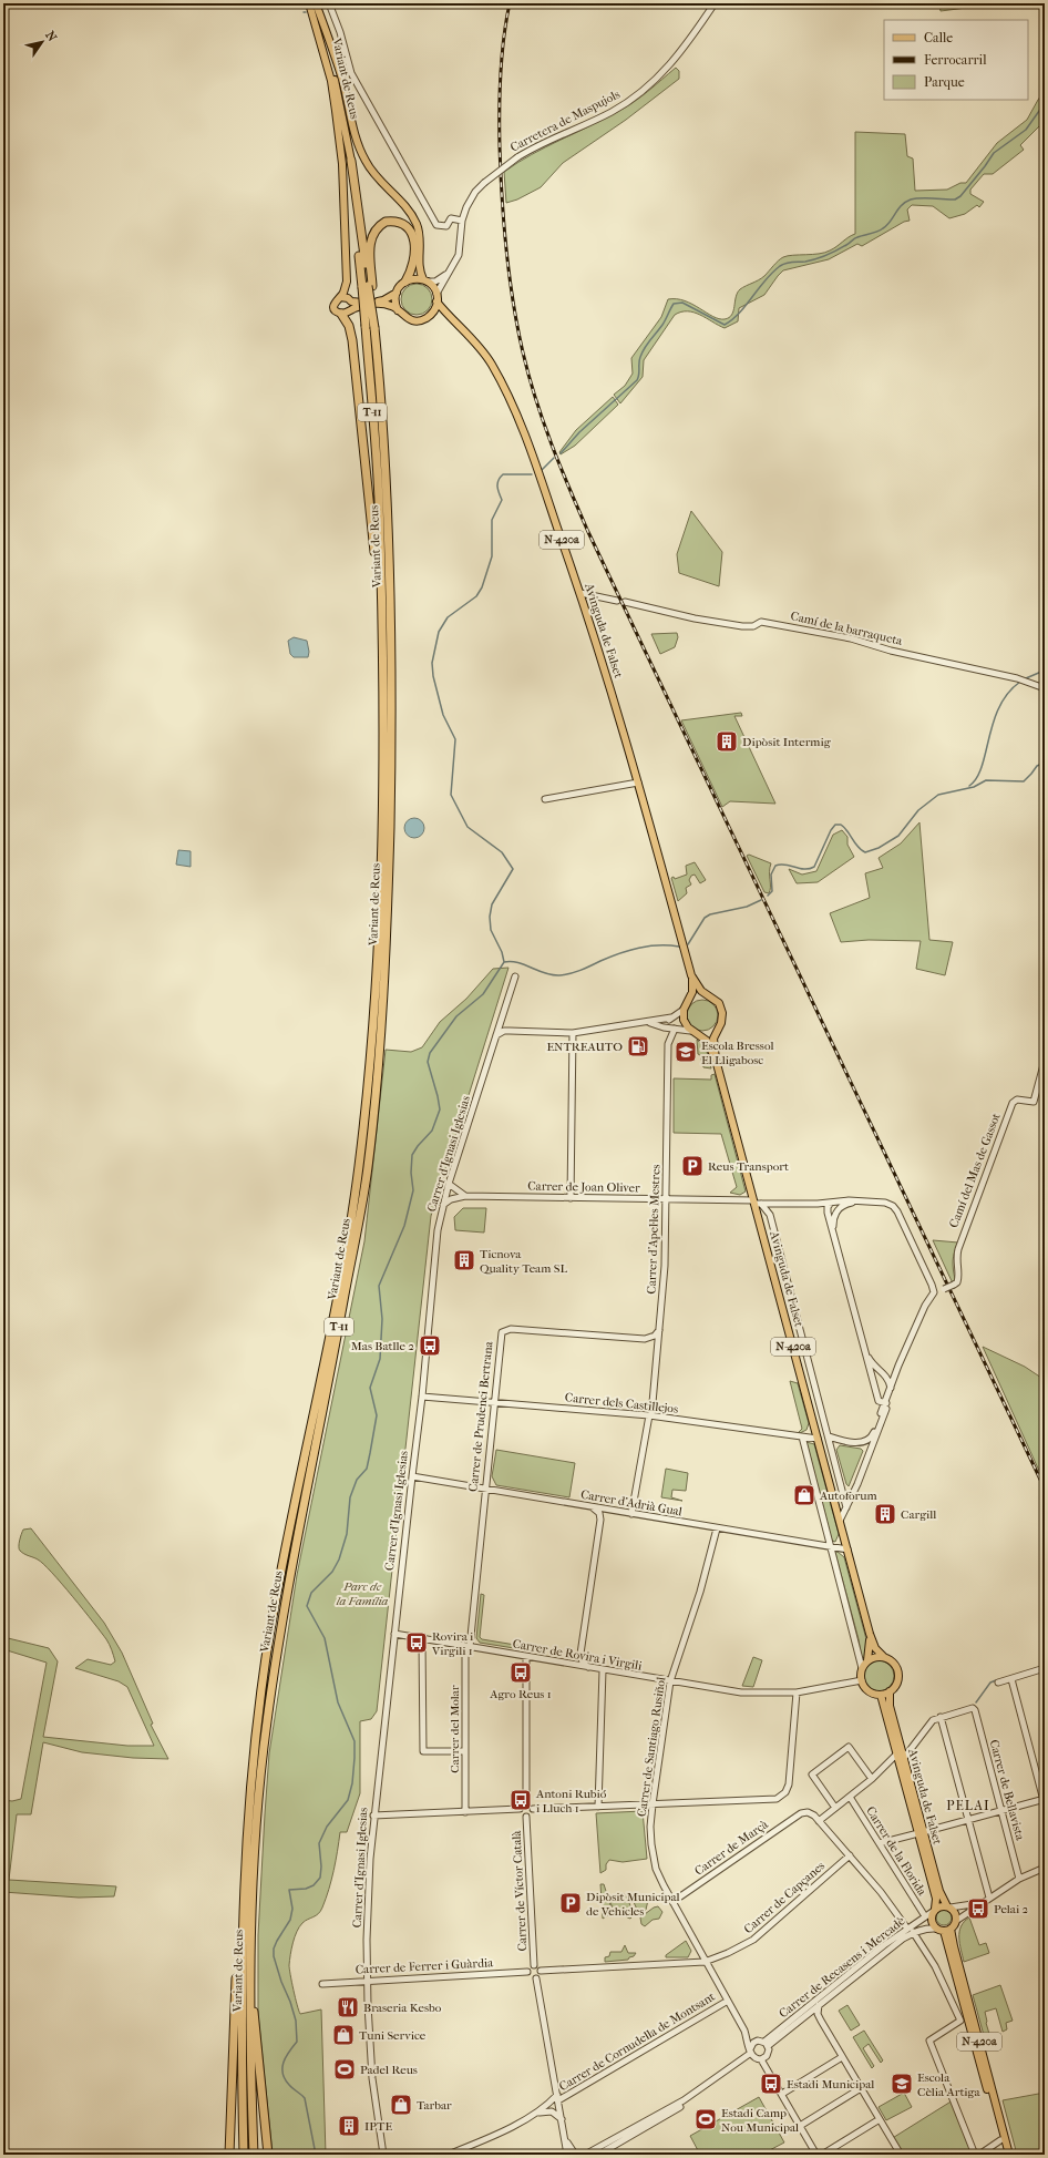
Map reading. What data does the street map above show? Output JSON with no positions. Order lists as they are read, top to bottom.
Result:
{
  "streets": {
    "highway": ["Variant de Reus", "T-11"],
    "main road": ["N-420a", "Avinguda de Falset"],
    "street": [
      "Carretera de Maspujols",
      "Camí de la barraqueta",
      "Carrer d'Ignasi Iglesias",
      "Camí del Mas de Gassot",
      "Carrer de Joan Oliver",
      "Carrer d'Apel·les Mestres",
      "Carrer dels Castillejos",
      "Carrer de Prudenci Bertrana",
      "Carrer d'Adrià Gual",
      "Carrer de Rovira i Virgili",
      "Carrer del Molar",
      "Carrer de Santiago Rusiñol",
      "Carrer de Bellavista",
      "Carrer de Marçà",
      "Carrer de la Florida",
      "Carrer de Víctor Català",
      "Carrer de Capçanes",
      "Carrer de Ferrer i Guàrdia",
      "Carrer de Recasens i Mercadè",
      "Carrer de Cornudella de Montsant"
    ]
  },
  "crossings": [
    ["Variant de Reus", "T-11"],
    ["Carretera de Maspujols", "Avinguda de Falset"],
    ["N-420a", "Avinguda de Falset"],
    ["N-420a", "Carrer de Rovira i Virgili"],
    ["N-420a", "Carrer de Recasens i Mercadè"],
    ["Avinguda de Falset", "Carrer de Joan Oliver"],
    ["Avinguda de Falset", "Carrer dels Castillejos"],
    ["Avinguda de Falset", "Carrer d'Adrià Gual"],
    ["Avinguda de Falset", "Carrer de Rovira i Virgili"],
    ["Avinguda de Falset", "Carrer de Recasens i Mercadè"],
    ["Carrer d'Ignasi Iglesias", "Carrer de Joan Oliver"],
    ["Carrer d'Ignasi Iglesias", "Carrer dels Castillejos"],
    ["Carrer d'Ignasi Iglesias", "Carrer d'Adrià Gual"],
    ["Carrer d'Ignasi Iglesias", "Carrer de Rovira i Virgili"],
    ["Carrer d'Ignasi Iglesias", "Carrer de Ferrer i Guàrdia"],
    ["Camí del Mas de Gassot", "Carrer de Joan Oliver"],
    ["Carrer de Joan Oliver", "Carrer d'Apel·les Mestres"],
    ["Carrer d'Apel·les Mestres", "Carrer dels Castillejos"],
    ["Carrer d'Apel·les Mestres", "Carrer d'Adrià Gual"],
    ["Carrer dels Castillejos", "Carrer de Prudenci Bertrana"],
    ["Carrer de Prudenci Bertrana", "Carrer d'Adrià Gual"],
    ["Carrer de Prudenci Bertrana", "Carrer de Rovira i Virgili"],
    ["Carrer de Prudenci Bertrana", "Carrer del Molar"],
    ["Carrer d'Adrià Gual", "Carrer de Santiago Rusiñol"],
    ["Carrer de Rovira i Virgili", "Carrer del Molar"],
    ["Carrer de Rovira i Virgili", "Carrer de Santiago Rusiñol"],
    ["Carrer de Santiago Rusiñol", "Carrer de Marçà"],
    ["Carrer de Santiago Rusiñol", "Carrer de Capçanes"],
    ["Carrer de Santiago Rusiñol", "Carrer de Cornudella de Montsant"],
    ["Carrer de la Florida", "Carrer de Recasens i Mercadè"],
    ["Carrer de Víctor Català", "Carrer de Ferrer i Guàrdia"]
  ],
  "districts": ["PELAI"],
  "parks": ["Parc de la Família"],
  "places": {
    "building": [
      "Dipòsit Intermig",
      "Ticnova Quality Team SL",
      "Cargill",
      "IPTE"
    ],
    "fuel station": ["ENTREAUTO"],
    "school or university": ["Escola Bressol El Lligabosc", "Escola Cèlia Artiga"],
    "parking": ["Reus Transport", "Dipòsit Municipal de Vehicles"],
    "bus stop": [
      "Mas Batlle 2",
      "Rovira i Virgili 1",
      "Agro Reus 1",
      "Antoni Rubió i Lluch 1",
      "Pelai 2",
      "Estadi Municipal"
    ],
    "shop": ["Autoforum", "Tuni Service", "Tarbar"],
    "restaurant": ["Braseria Kesbo"],
    "sports": ["Padel Reus", "Estadi Camp Nou Municipal"]
  },
  "legend": ["Calle", "Ferrocarril", "Parque"],
  "north": "top right"
}
